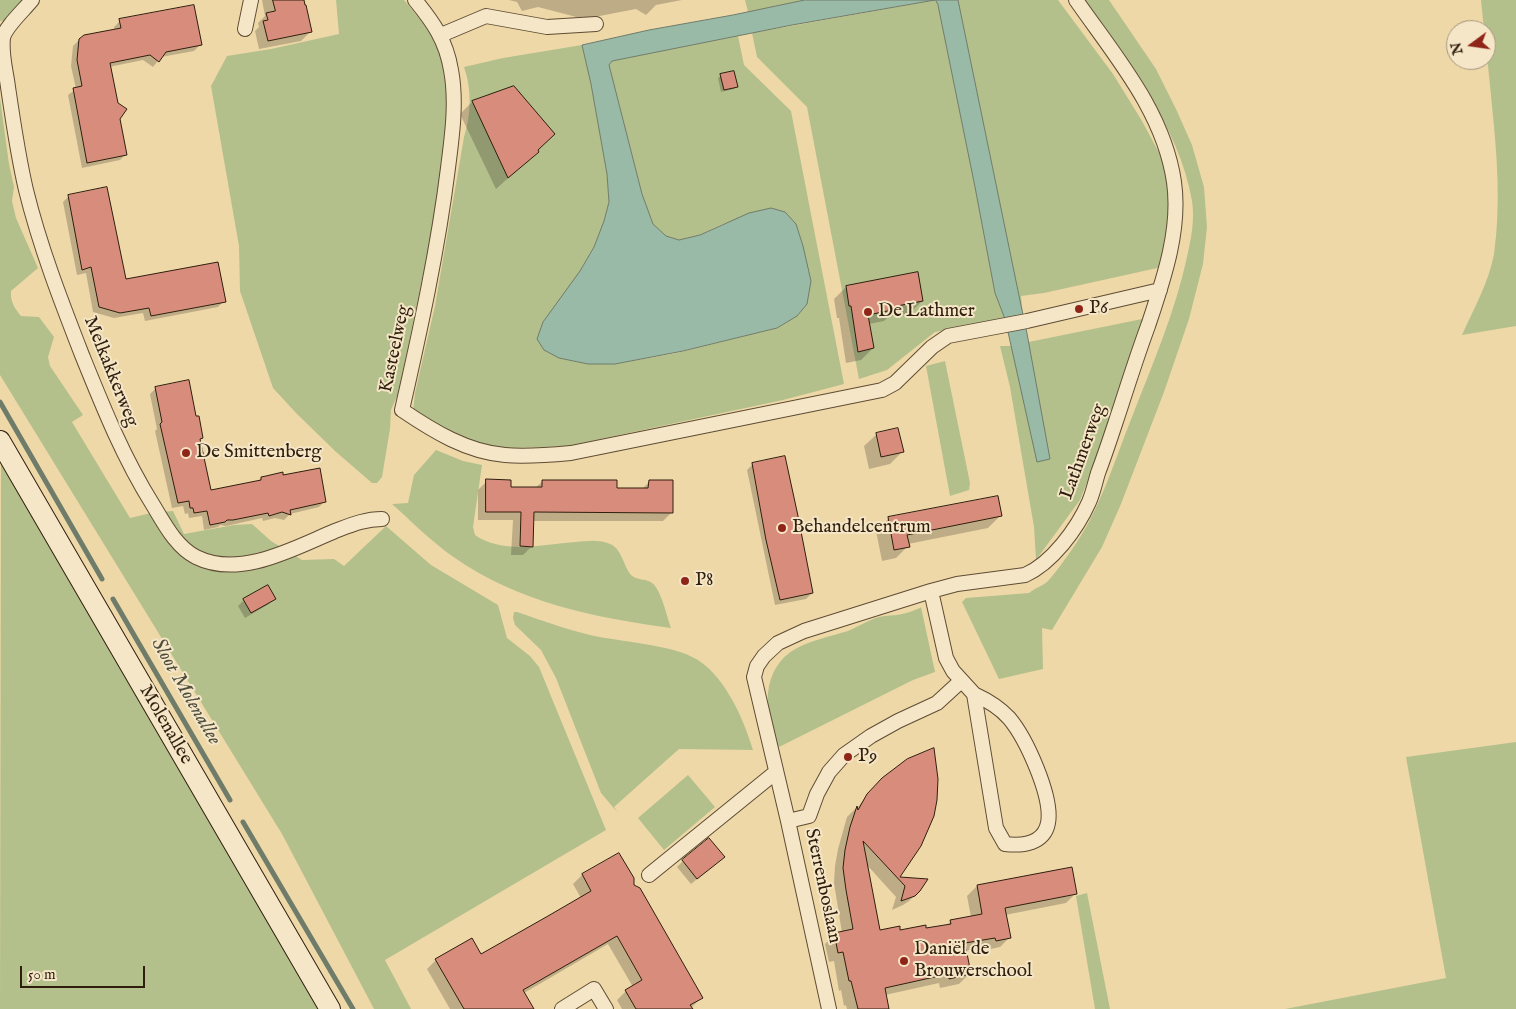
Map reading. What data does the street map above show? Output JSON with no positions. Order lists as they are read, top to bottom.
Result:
{
  "streets": {
    "main road": ["Molenallee"],
    "street": [
      "Kasteelweg",
      "Melkakkerweg",
      "Lathmerweg",
      "Sterrenboslaan"
    ]
  },
  "crossings": [
    ["Kasteelweg", "Lathmerweg"],
    ["Lathmerweg", "Sterrenboslaan"]
  ],
  "water": ["Sloot Molenallee"],
  "places": [
    "P6",
    "De Lathmer",
    "De Smittenberg",
    "Behandelcentrum",
    "P8",
    "P9",
    "Daniël de Brouwerschool"
  ],
  "scale_bar": "50 m",
  "north": "left"
}
